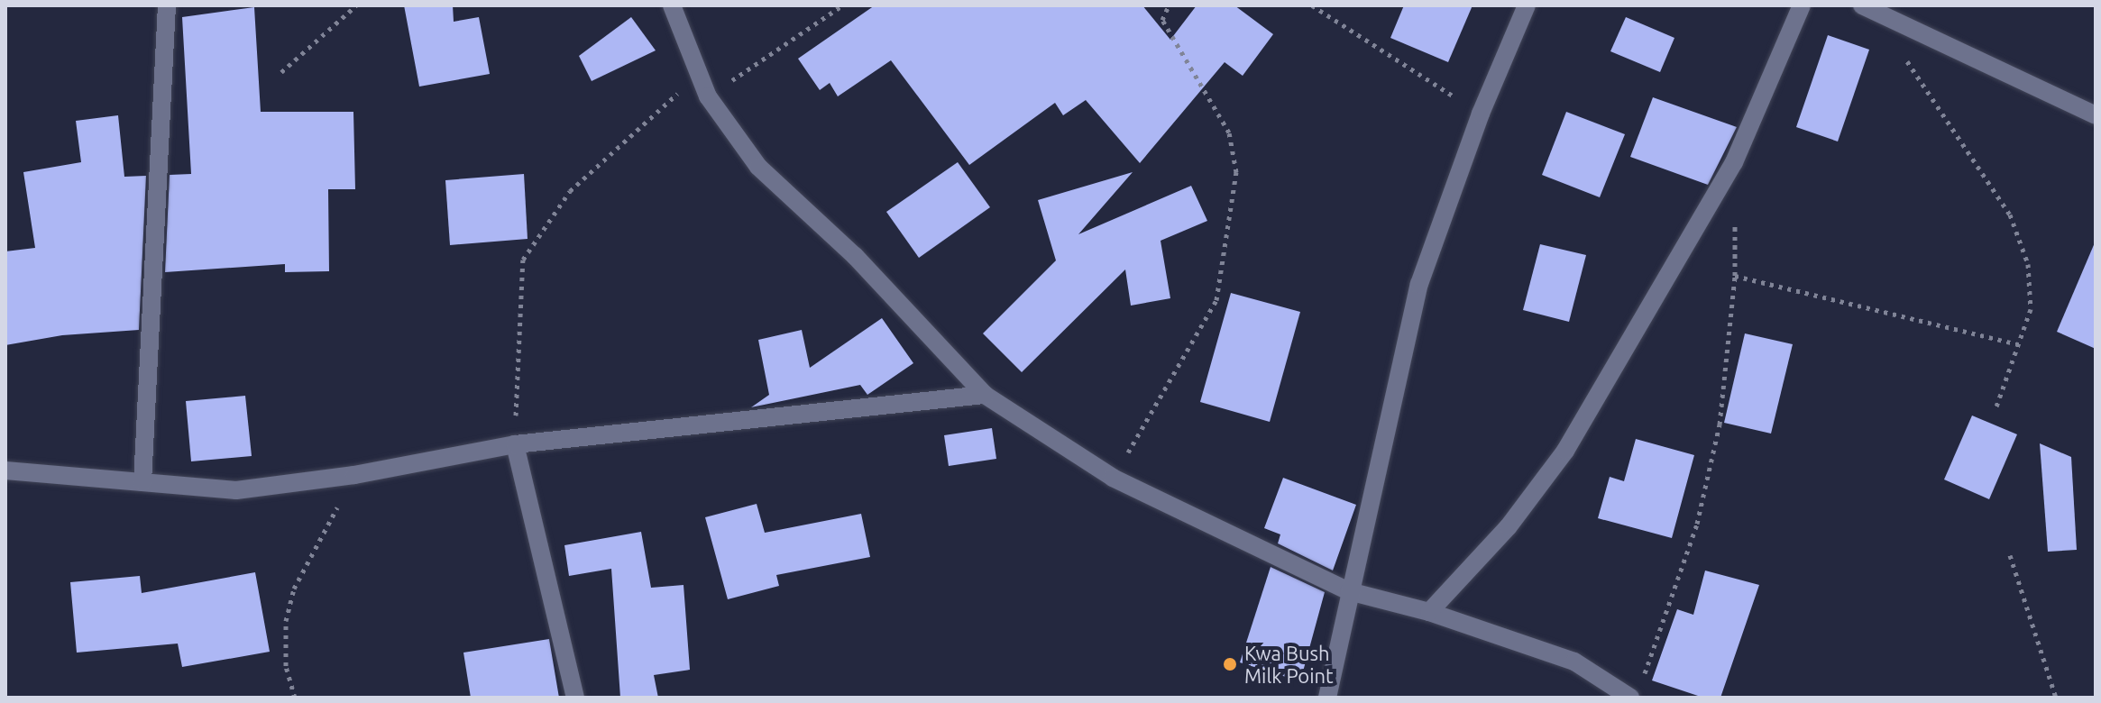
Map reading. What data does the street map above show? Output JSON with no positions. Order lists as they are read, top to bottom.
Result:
{
  "places": ["Kwa Bush Milk Point"]
}
